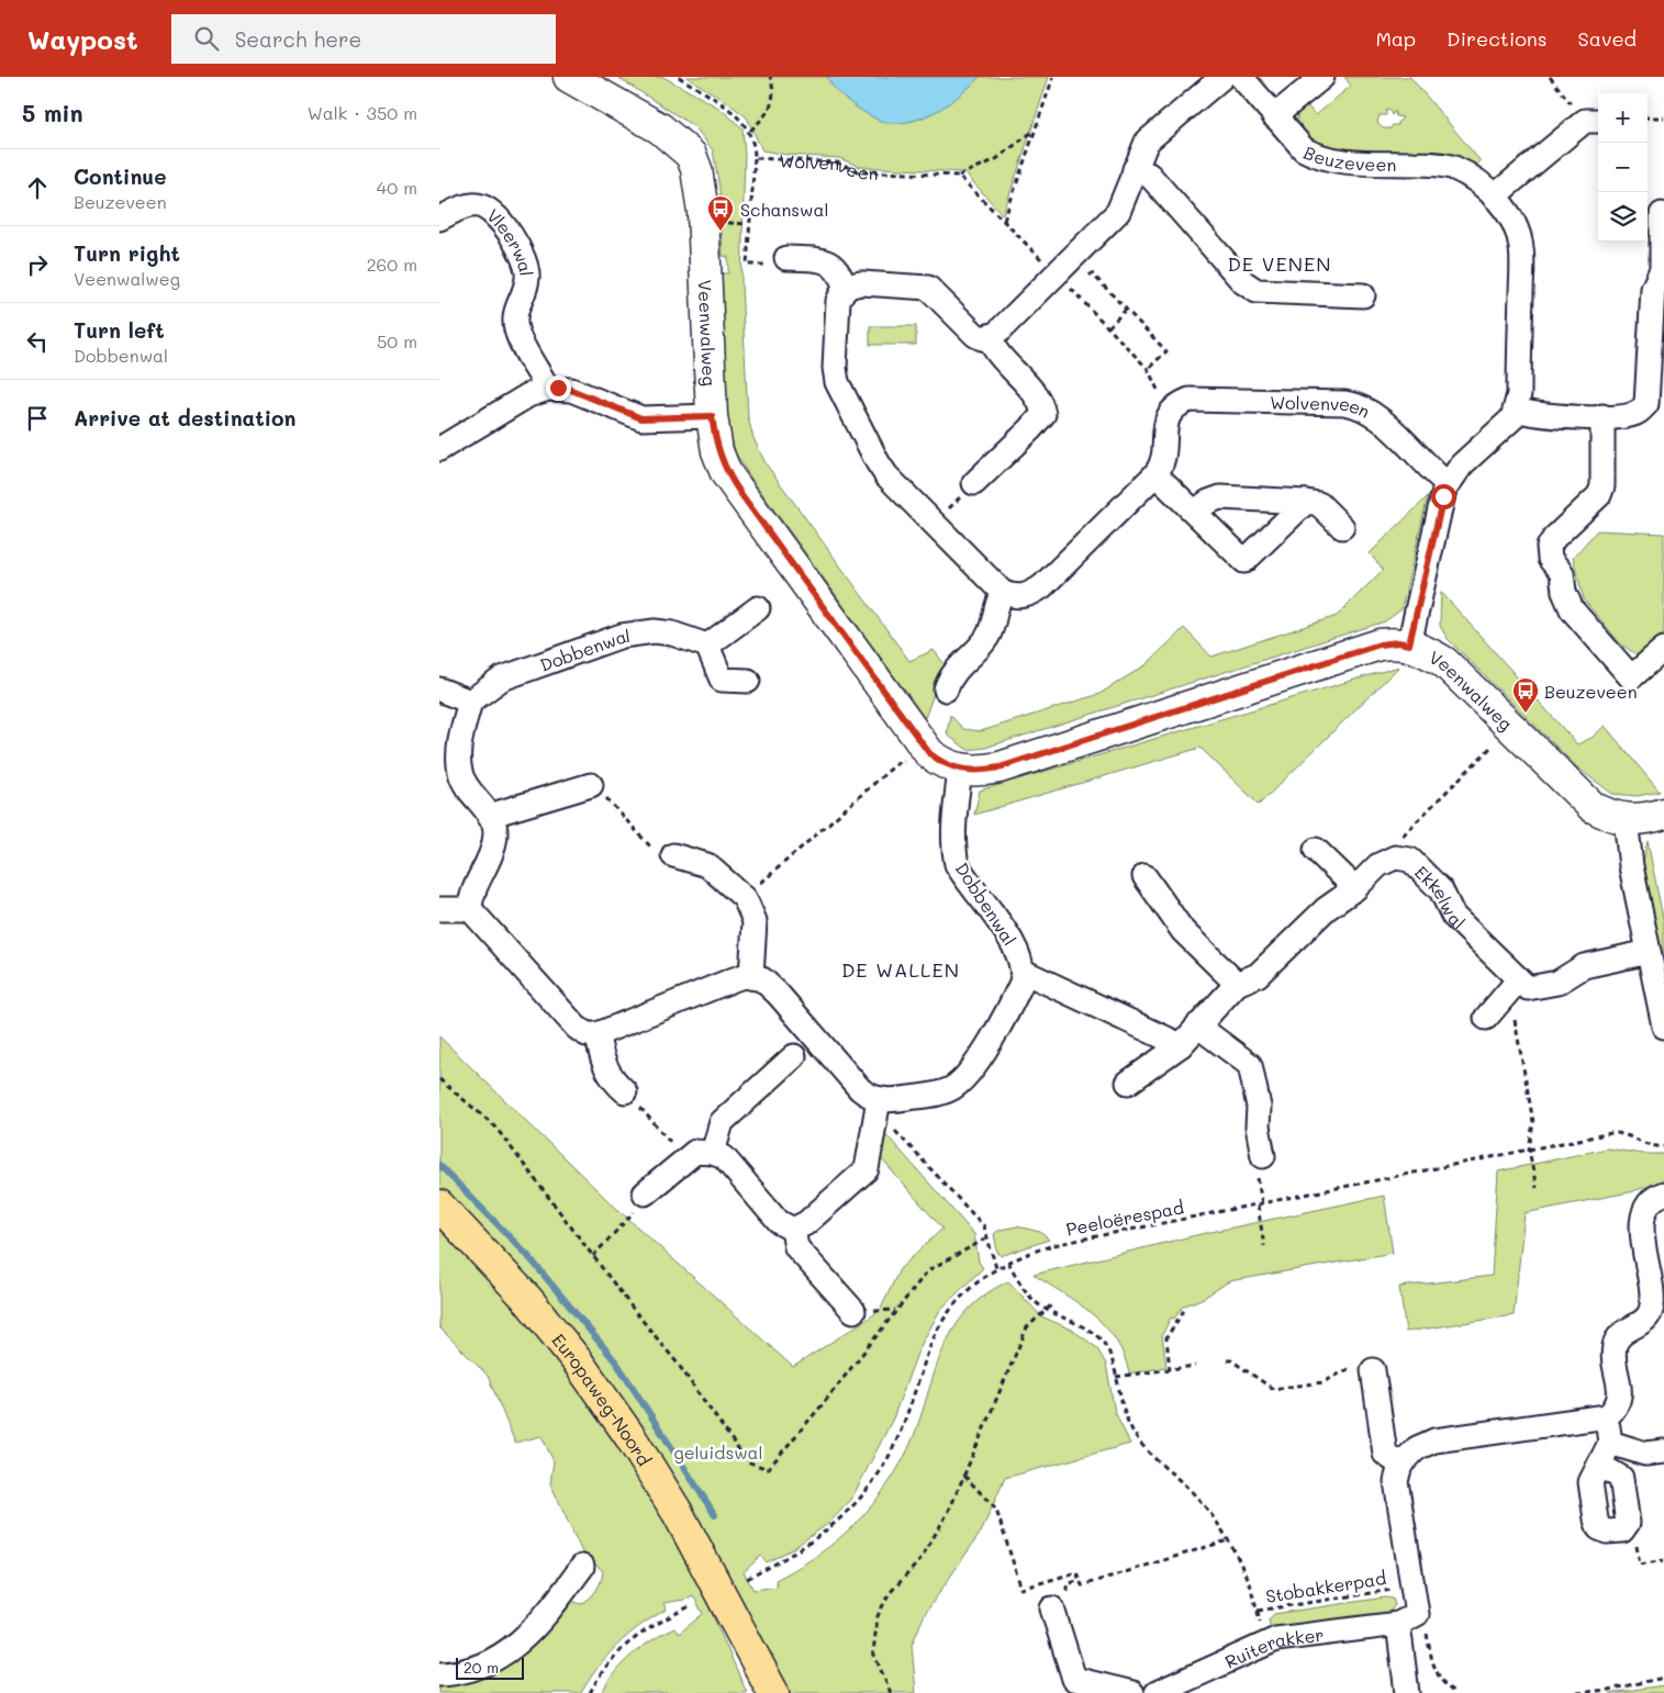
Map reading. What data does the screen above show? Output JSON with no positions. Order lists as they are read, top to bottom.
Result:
{
  "streets": {
    "main road": ["Europaweg-Noord"],
    "street": [
      "Beuzeveen",
      "Wolvenveen",
      "Vleerwal",
      "Veenwalweg",
      "Dobbenwal",
      "Ekkelwal",
      "Ruiterakker"
    ],
    "path": ["Peeloërespad", "Stobakkerpad"]
  },
  "crossings": [
    ["Beuzeveen", "Wolvenveen"],
    ["Beuzeveen", "Veenwalweg"],
    ["Veenwalweg", "Dobbenwal"],
    ["Peeloërespad", "Stobakkerpad"]
  ],
  "districts": ["DE VENEN", "DE WALLEN"],
  "parks": ["geluidswal"],
  "places": {
    "bus stop": ["Schanswal", "Beuzeveen"]
  },
  "scale_bar": "20 m",
  "page": {
    "header": "Waypost",
    "search": "Search here",
    "nav": ["Map", "Directions", "Saved"],
    "heading": ["5 min", "Walk · 350 m"],
    "map_buttons": ["+", "−"],
    "list": [
      ["Continue", "Beuzeveen", "40 m"],
      ["Turn right", "Veenwalweg", "260 m"],
      ["Turn left", "Dobbenwal", "50 m"],
      "Arrive at destination"
    ],
    "scale": "20 m"
  }
}
